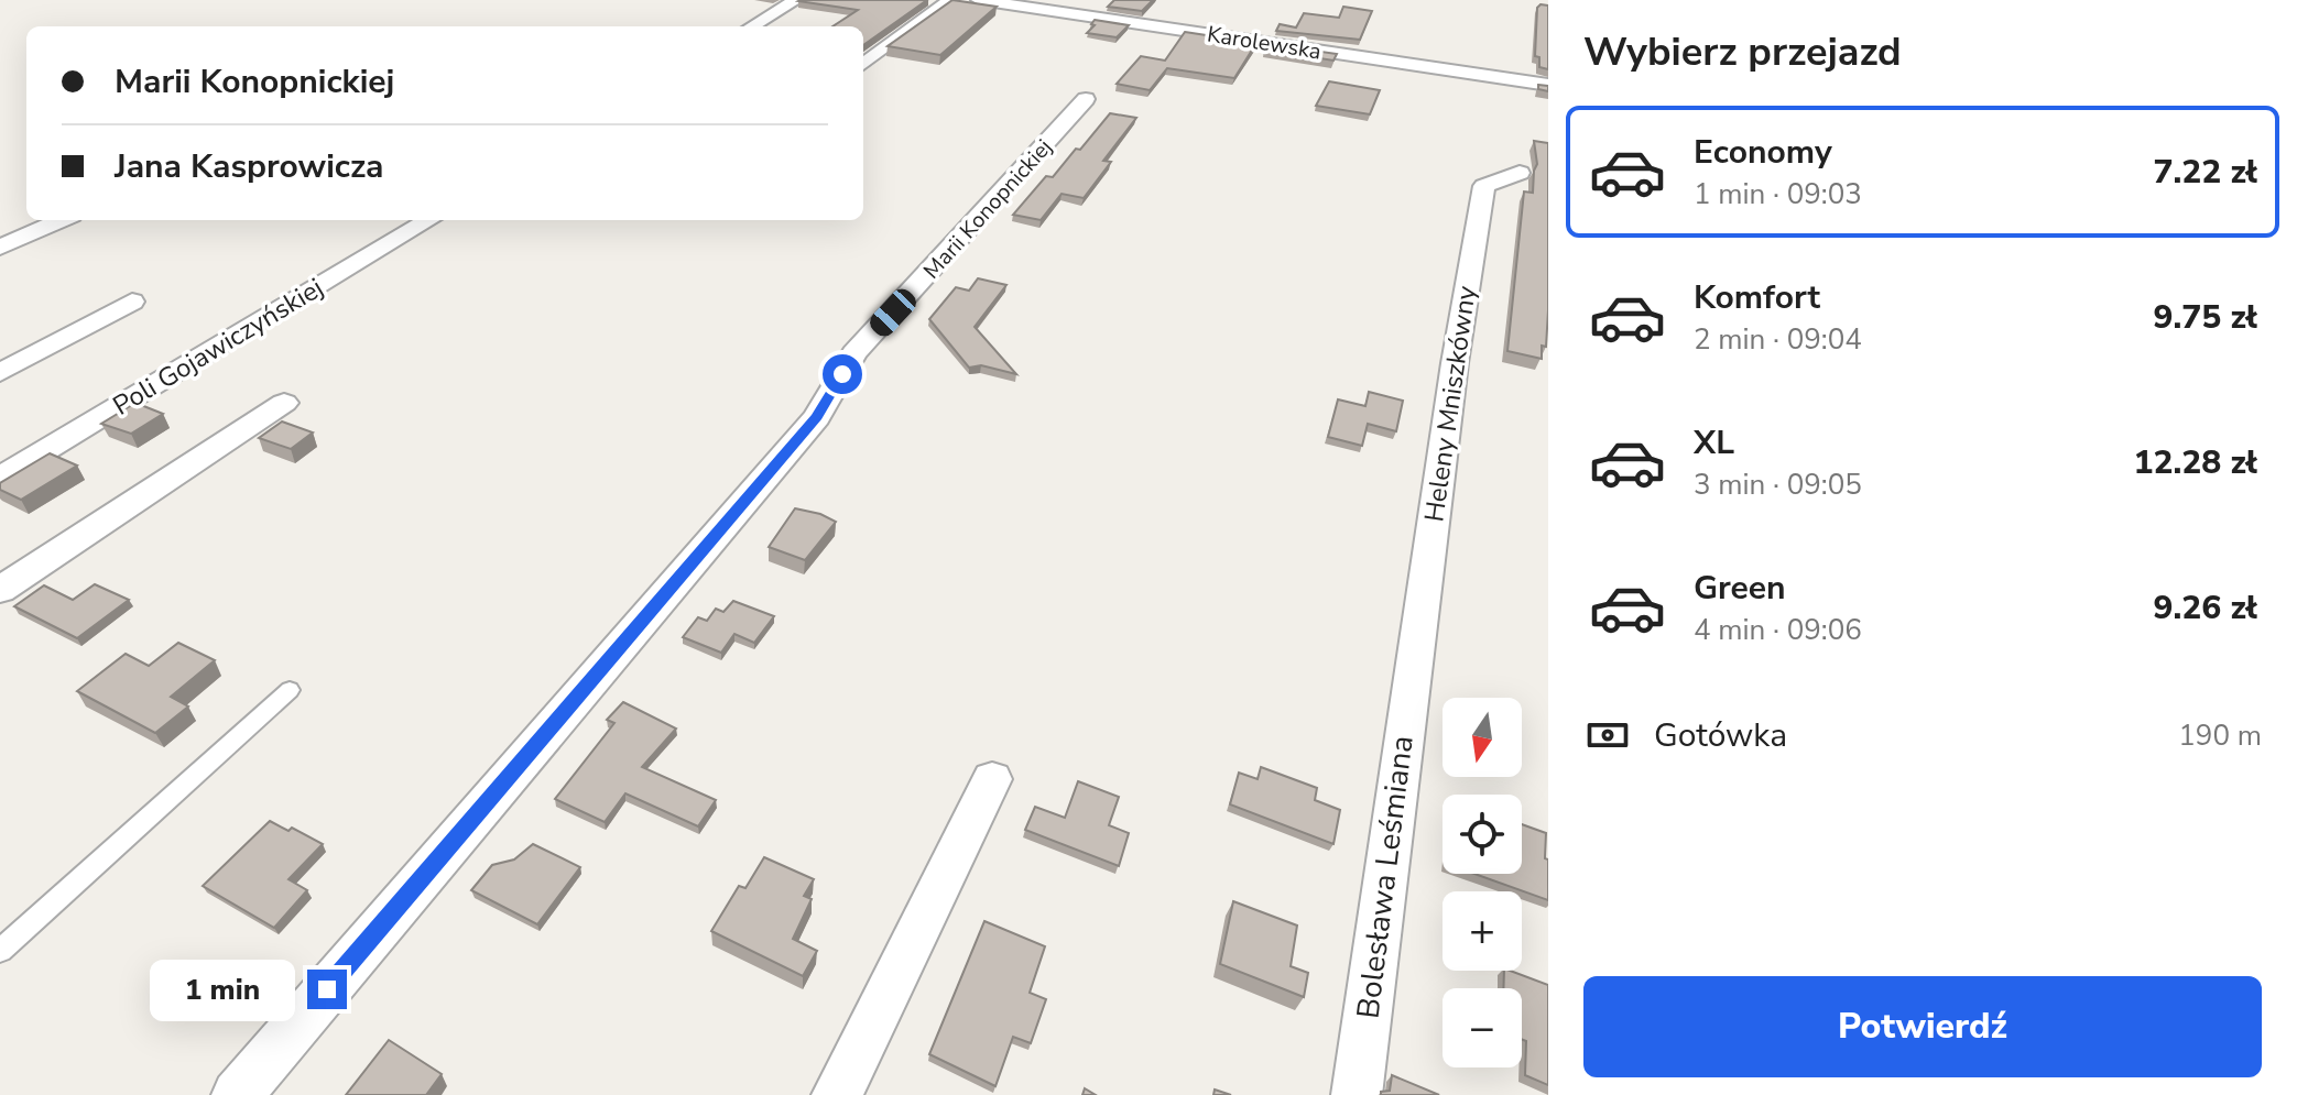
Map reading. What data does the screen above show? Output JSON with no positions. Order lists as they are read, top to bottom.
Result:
{
  "streets": {
    "street": [
      "Karolewska",
      "Marii Konopnickiej",
      "Poli Gojawiczyńskiej",
      "Heleny Mniszkówny",
      "Bolesława Leśmiana"
    ]
  },
  "crossings": [
    ["Heleny Mniszkówny", "Bolesława Leśmiana"]
  ],
  "north": "bottom",
  "page": {
    "heading": "Wybierz przejazd",
    "banner": ["Marii Konopnickiej", "Jana Kasprowicza"],
    "list": [
      {
        "name": "Economy",
        "note": "1 min · 09:03",
        "value": "7.22 zł"
      },
      {
        "name": "Komfort",
        "note": "2 min · 09:04",
        "value": "9.75 zł"
      },
      {
        "name": "XL",
        "note": "3 min · 09:05",
        "value": "12.28 zł"
      },
      {
        "name": "Green",
        "note": "4 min · 09:06",
        "value": "9.26 zł"
      }
    ],
    "pay": ["Gotówka", "190 m"],
    "map_buttons": ["+", "−"],
    "buttons": "Potwierdź",
    "bubble": "1 min"
  }
}
